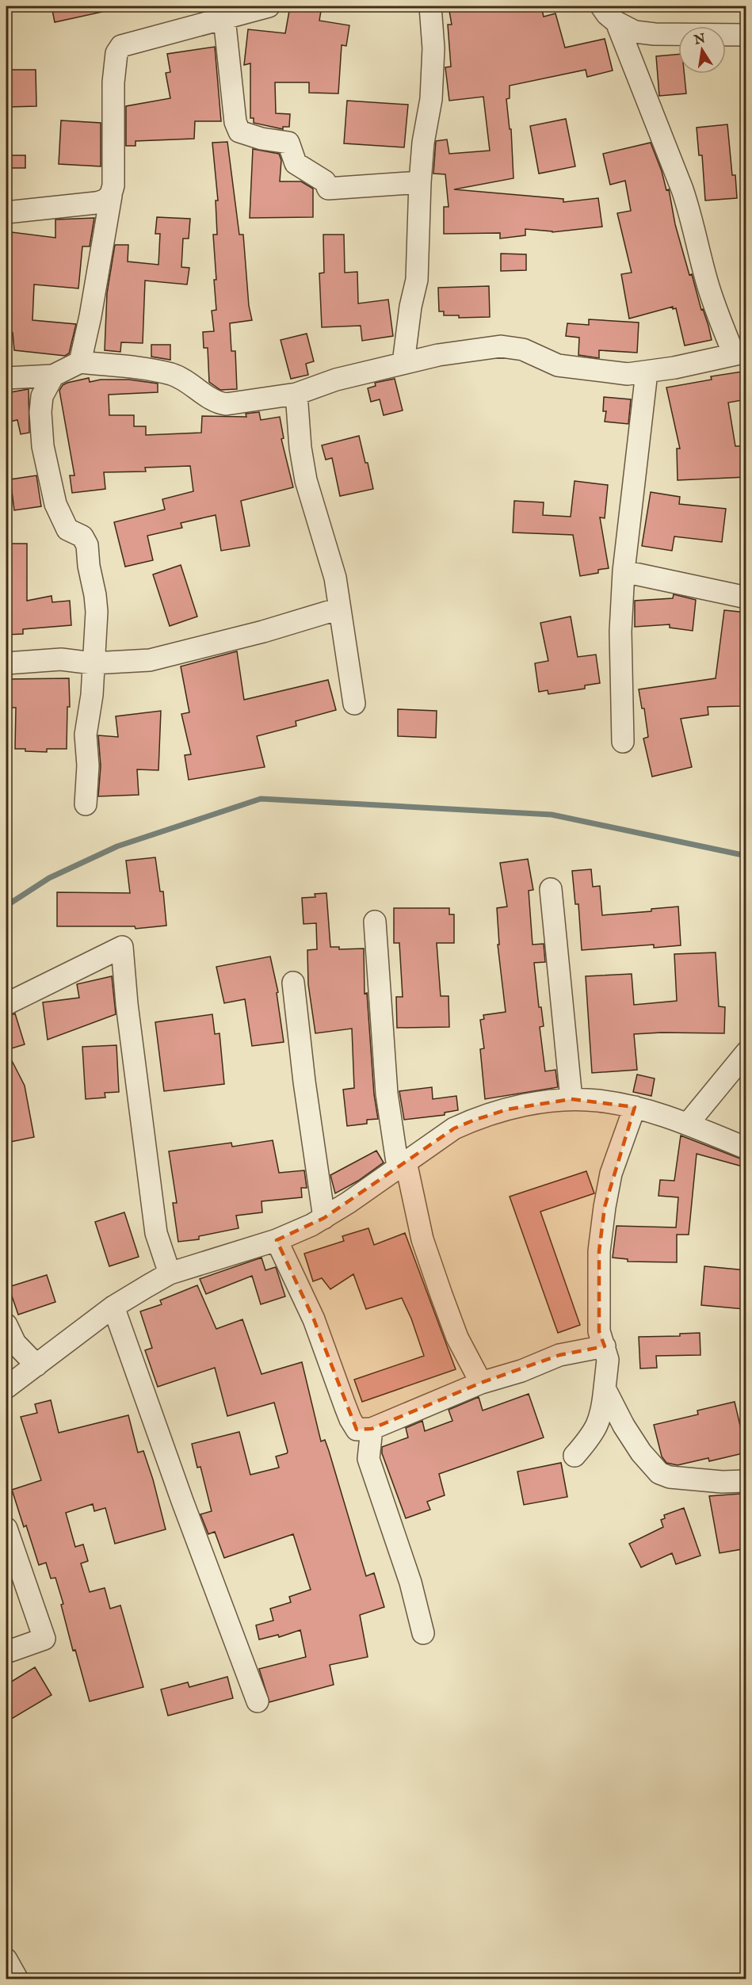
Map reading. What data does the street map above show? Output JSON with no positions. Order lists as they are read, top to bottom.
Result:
{
  "north": "top"
}
